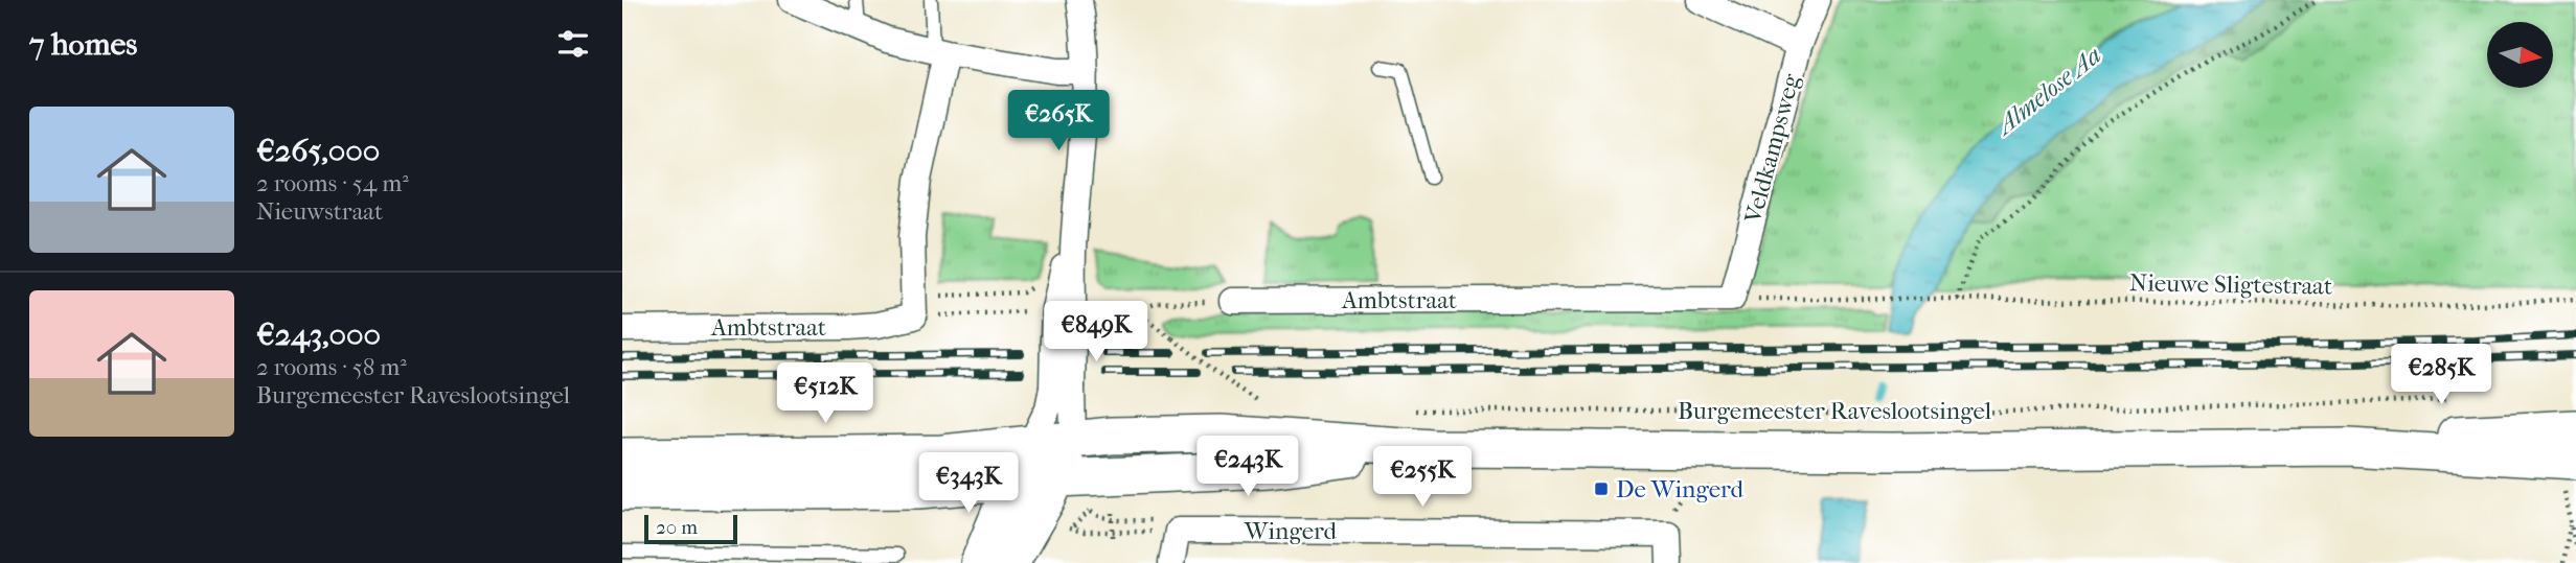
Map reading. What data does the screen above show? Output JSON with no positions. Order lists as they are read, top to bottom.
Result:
{
  "streets": {
    "main road": ["Burgemeester Raveslootsingel"],
    "street": ["Veldkampsweg", "Ambtstraat", "Wingerd"],
    "path": ["Nieuwe Sligtestraat"]
  },
  "crossings": [
    ["Veldkampsweg", "Nieuwe Sligtestraat"],
    ["Veldkampsweg", "Ambtstraat"],
    ["Nieuwe Sligtestraat", "Ambtstraat"]
  ],
  "water": ["Almelose Aa"],
  "places": {
    "transit": ["De Wingerd"]
  },
  "scale_bar": "20 m",
  "north": "right",
  "page": {
    "heading": "7 homes",
    "list": [
      {
        "name": "€265,000",
        "note": "2 rooms · 54 m² · Nieuwstraat"
      },
      {
        "name": "€243,000",
        "note": "2 rooms · 58 m² · Burgemeester Raveslootsingel"
      }
    ],
    "price": [
      "€265K",
      "€849K",
      "€285K",
      "€512K",
      "€243K",
      "€255K",
      "€343K"
    ],
    "scale": "20 m"
  }
}
